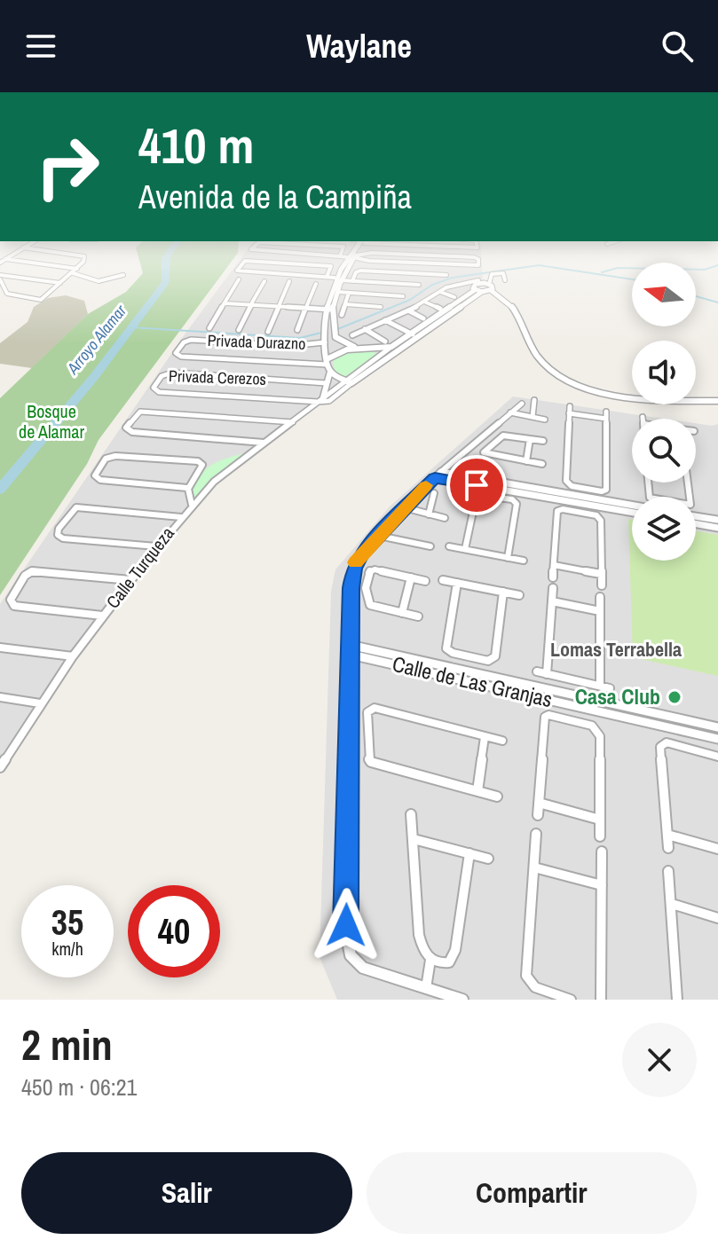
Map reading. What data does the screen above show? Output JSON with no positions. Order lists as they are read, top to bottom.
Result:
{
  "streets": {
    "street": [
      "Privada Durazno",
      "Privada Cerezos",
      "Calle Turqueza",
      "Calle de Las Granjas"
    ]
  },
  "crossings": [
    ["Privada Cerezos", "Calle Turqueza"]
  ],
  "districts": ["Lomas Terrabella"],
  "water": ["Arroyo Alamar"],
  "parks": ["Bosque de Alamar"],
  "places": ["Casa Club"],
  "north": "left",
  "page": {
    "header": "Waylane",
    "turn": ["410 m", "Avenida de la Campiña"],
    "speed": "35 km/h",
    "limit": "40",
    "heading": ["2 min", "450 m · 06:21"],
    "buttons": ["Salir", "Compartir"]
  }
}
